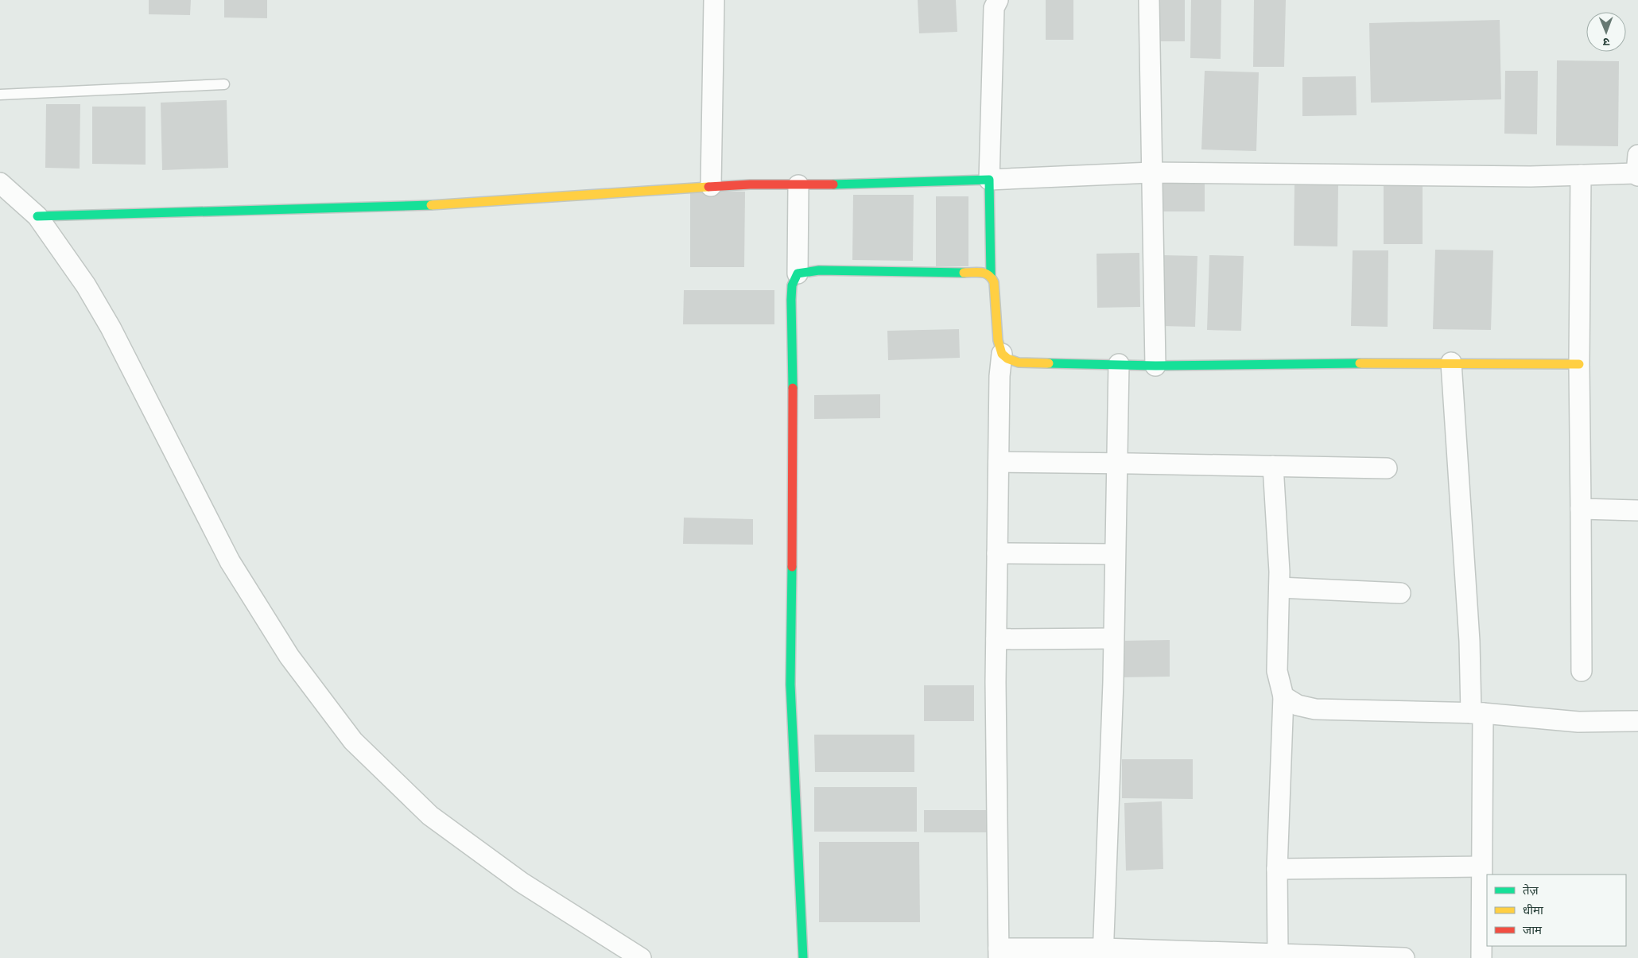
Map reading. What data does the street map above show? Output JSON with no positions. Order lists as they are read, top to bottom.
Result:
{
  "legend": ["तेज़", "धीमा", "जाम"],
  "north": "bottom"
}
